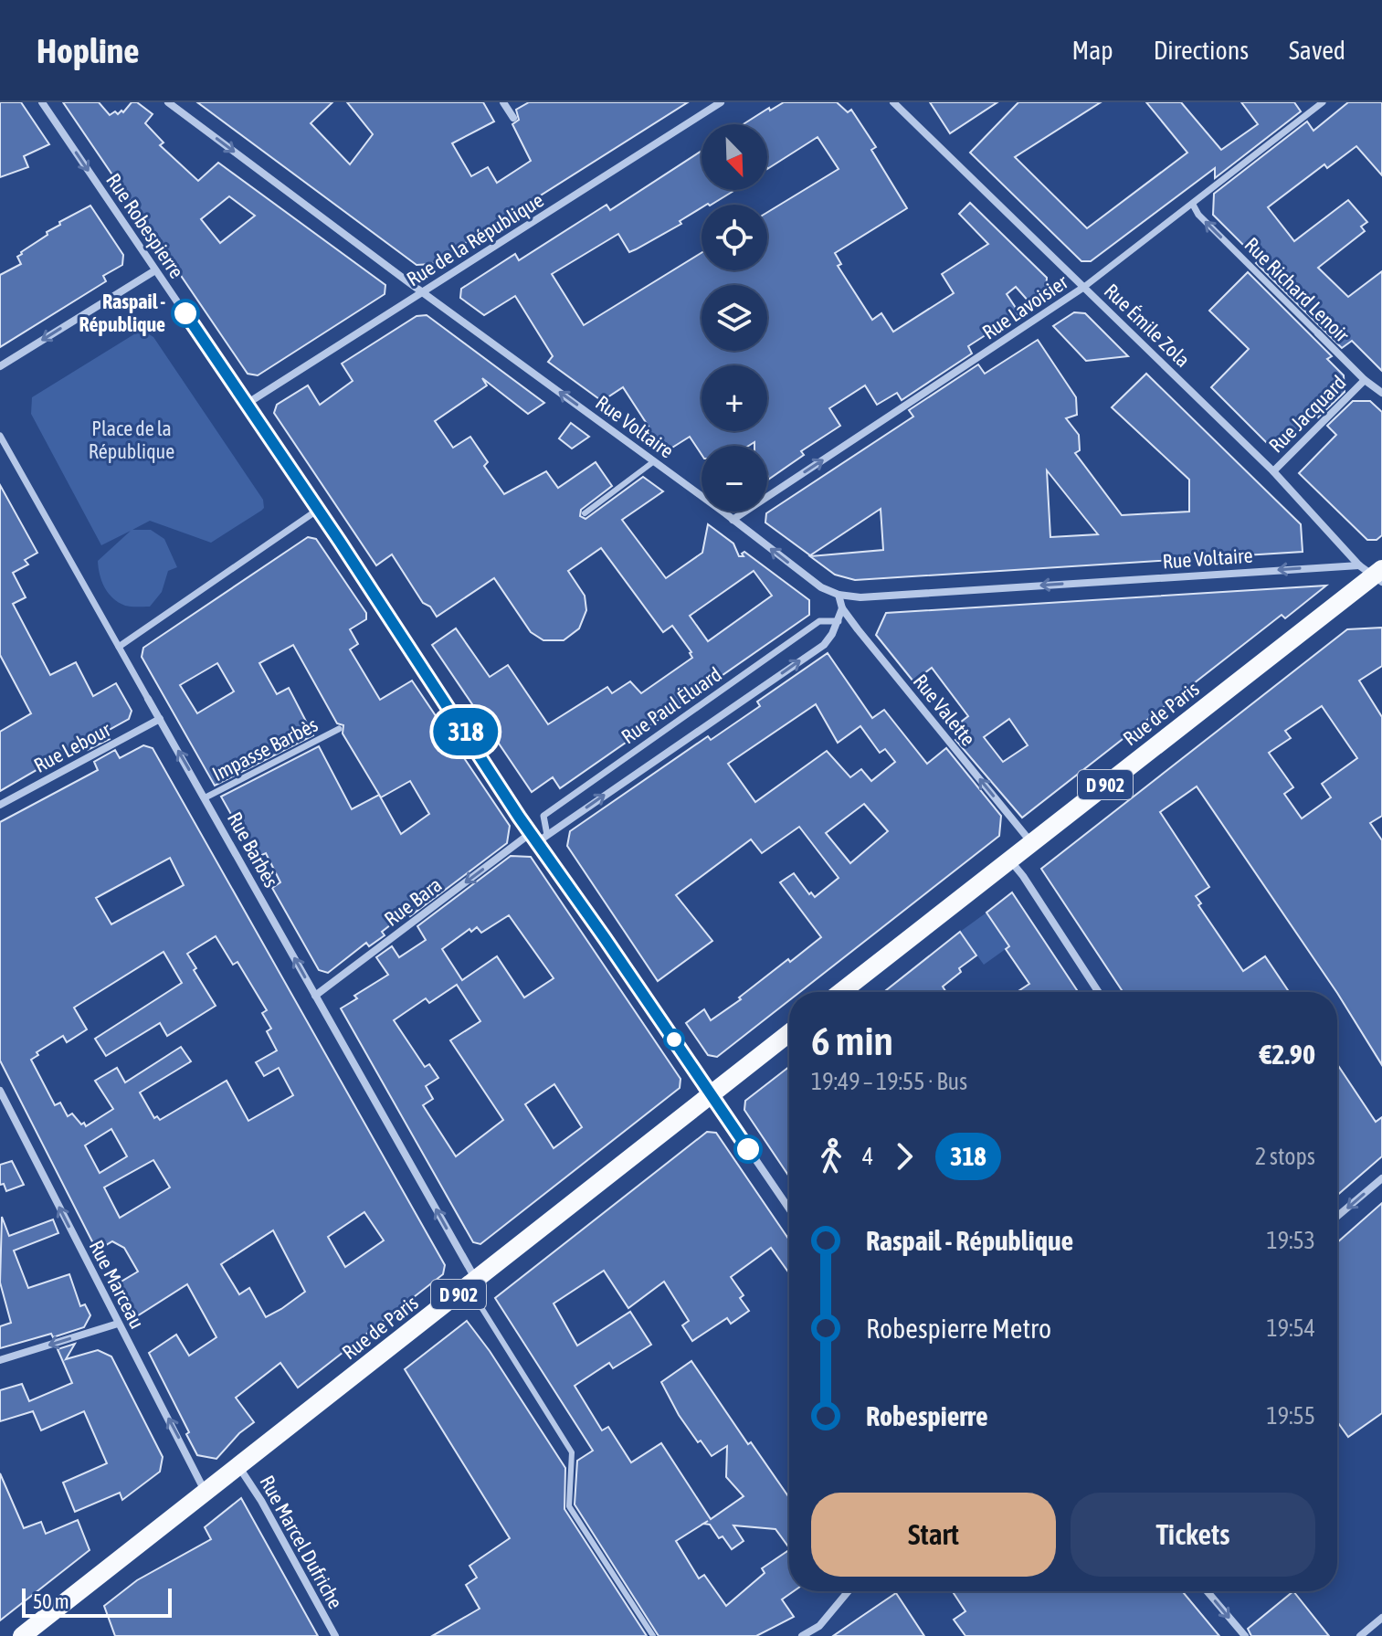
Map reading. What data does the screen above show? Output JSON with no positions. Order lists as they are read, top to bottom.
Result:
{
  "streets": {
    "main road": ["Rue de Paris", "D 902"],
    "street": [
      "Rue Robespierre",
      "Rue de la République",
      "Rue Richard Lenoir",
      "Rue Lavoisier",
      "Rue Émile Zola",
      "Rue Jacquard",
      "Rue Voltaire",
      "Rue Paul Éluard",
      "Rue Valette",
      "Rue Lebour",
      "Impasse Barbès",
      "Rue Barbès",
      "Rue Bara",
      "Rue Marceau",
      "Rue Marcel Dufriche"
    ]
  },
  "crossings": [
    ["Rue Robespierre", "Rue de la République"],
    ["Rue Robespierre", "Rue Paul Éluard"],
    ["Rue Robespierre", "Rue de Paris"],
    ["Rue Robespierre", "Rue Bara"],
    ["Rue de la République", "Rue Voltaire"],
    ["Rue Richard Lenoir", "Rue Lavoisier"],
    ["Rue Richard Lenoir", "Rue Jacquard"],
    ["Rue Lavoisier", "Rue Émile Zola"],
    ["Rue Lavoisier", "Rue Voltaire"],
    ["Rue Émile Zola", "Rue Jacquard"],
    ["Rue Émile Zola", "Rue Voltaire"],
    ["Rue Émile Zola", "Rue de Paris"],
    ["Rue Voltaire", "Rue Valette"],
    ["Rue Voltaire", "Rue de Paris"],
    ["Rue Paul Éluard", "Rue Valette"],
    ["Rue Valette", "Rue de Paris"],
    ["Rue de Paris", "Rue Barbès"],
    ["Rue de Paris", "Rue Marceau"],
    ["Rue de Paris", "Rue Marcel Dufriche"],
    ["Rue Lebour", "Rue Barbès"],
    ["Impasse Barbès", "Rue Barbès"],
    ["Rue Barbès", "Rue Bara"]
  ],
  "one_way": [
    "Rue Richard Lenoir",
    "Rue Lavoisier",
    "Rue Valette",
    "Rue Barbès",
    "Rue Bara",
    "Rue Marceau"
  ],
  "parks": ["Place de la République"],
  "places": ["Raspail - République"],
  "lines": ["bus line 318"],
  "scale_bar": "50 m",
  "north": "bottom right",
  "page": {
    "header": "Hopline",
    "nav": ["Map", "Directions", "Saved"],
    "on_map": "318",
    "map_buttons": ["+", "−"],
    "heading": ["6 min", "19:49 – 19:55 · Bus", "€2.90"],
    "legs": ["4", "318", "2 stops"],
    "list": [
      {
        "name": "Raspail - République",
        "value": "19:53"
      },
      {
        "name": "Robespierre Metro",
        "value": "19:54"
      },
      {
        "name": "Robespierre",
        "value": "19:55"
      }
    ],
    "buttons": ["Start", "Tickets"],
    "scale": "50 m"
  }
}
